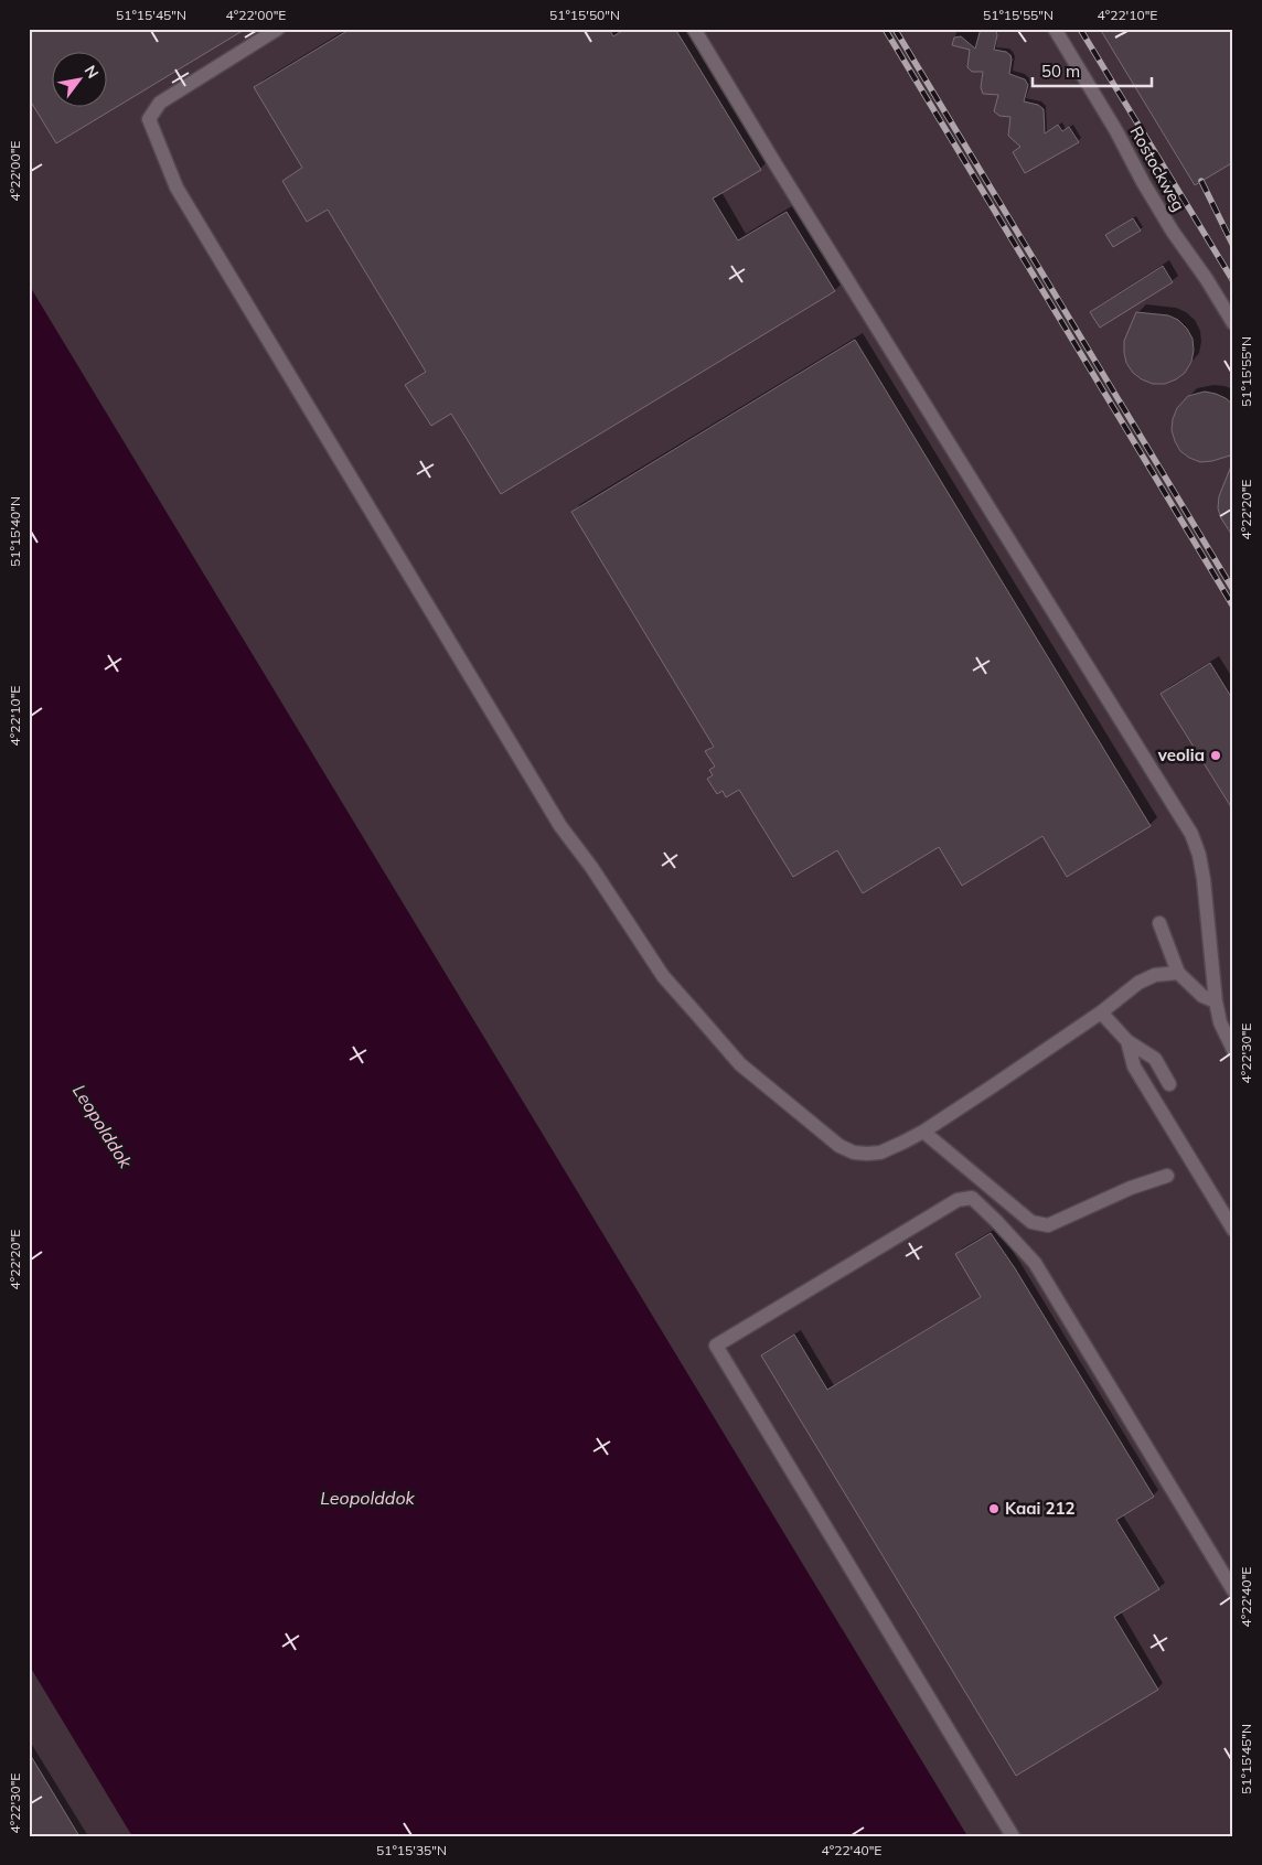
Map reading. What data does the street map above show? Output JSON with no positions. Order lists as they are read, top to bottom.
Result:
{
  "streets": {
    "street": ["Rostockweg"]
  },
  "water": ["Leopolddok"],
  "places": ["veolia", "Kaai 212"],
  "scale_bar": "50 m",
  "north": "top right",
  "coordinates": [
    "51°15'45\"N",
    "4°22'00\"E",
    "51°15'50\"N",
    "51°15'55\"N",
    "4°22'10\"E",
    "4°22'20\"E",
    "51°15'40\"N",
    "4°22'30\"E",
    "4°22'40\"E",
    "51°15'35\"N"
  ]
}
